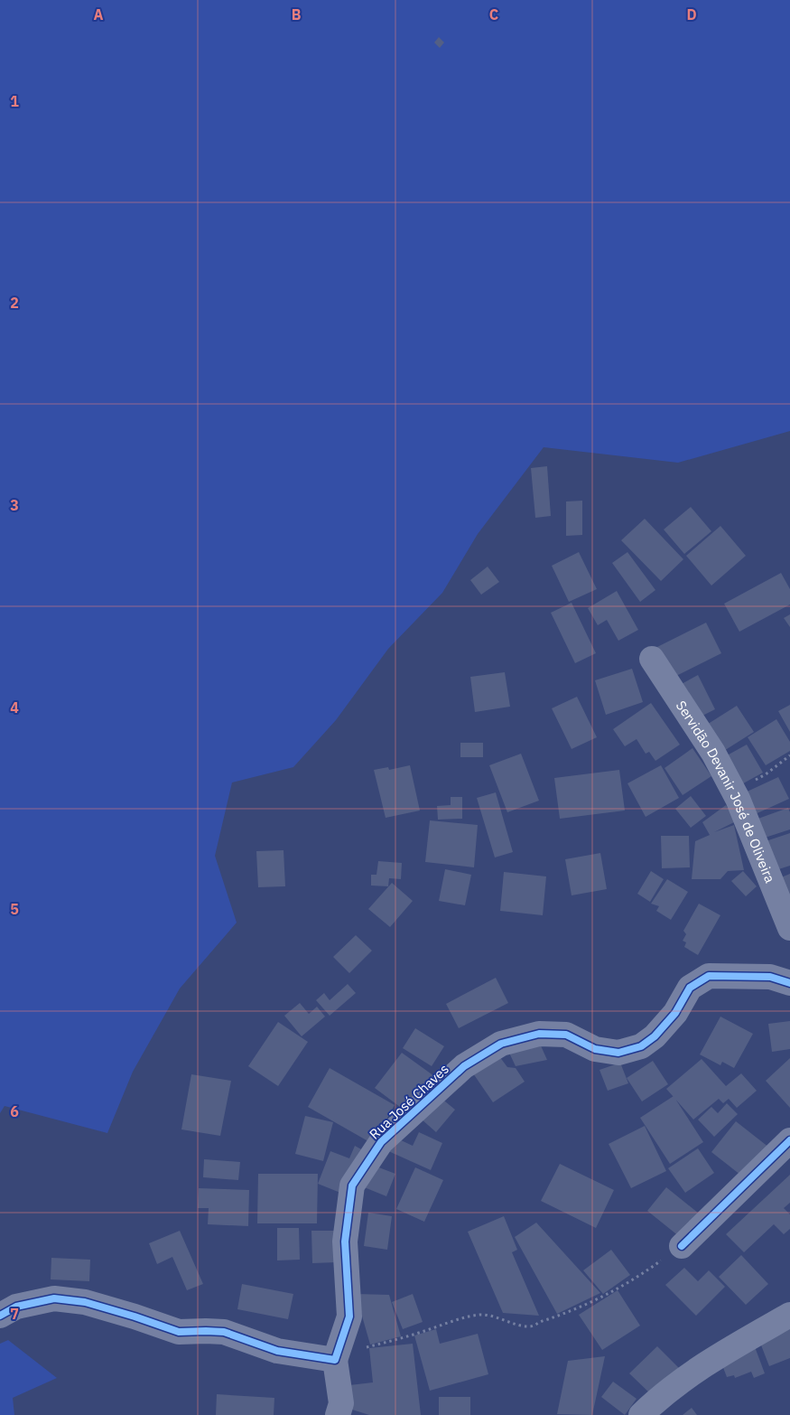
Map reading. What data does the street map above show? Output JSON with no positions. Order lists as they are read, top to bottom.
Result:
{
  "streets": {
    "street": ["Servidão Devanir José de Oliveira", "Rua José Chaves"]
  },
  "grid": {
    "columns": [
      "A",
      "B",
      "C",
      "D"
    ],
    "rows": [
      "1",
      "2",
      "3",
      "4",
      "5",
      "6",
      "7"
    ]
  }
}
